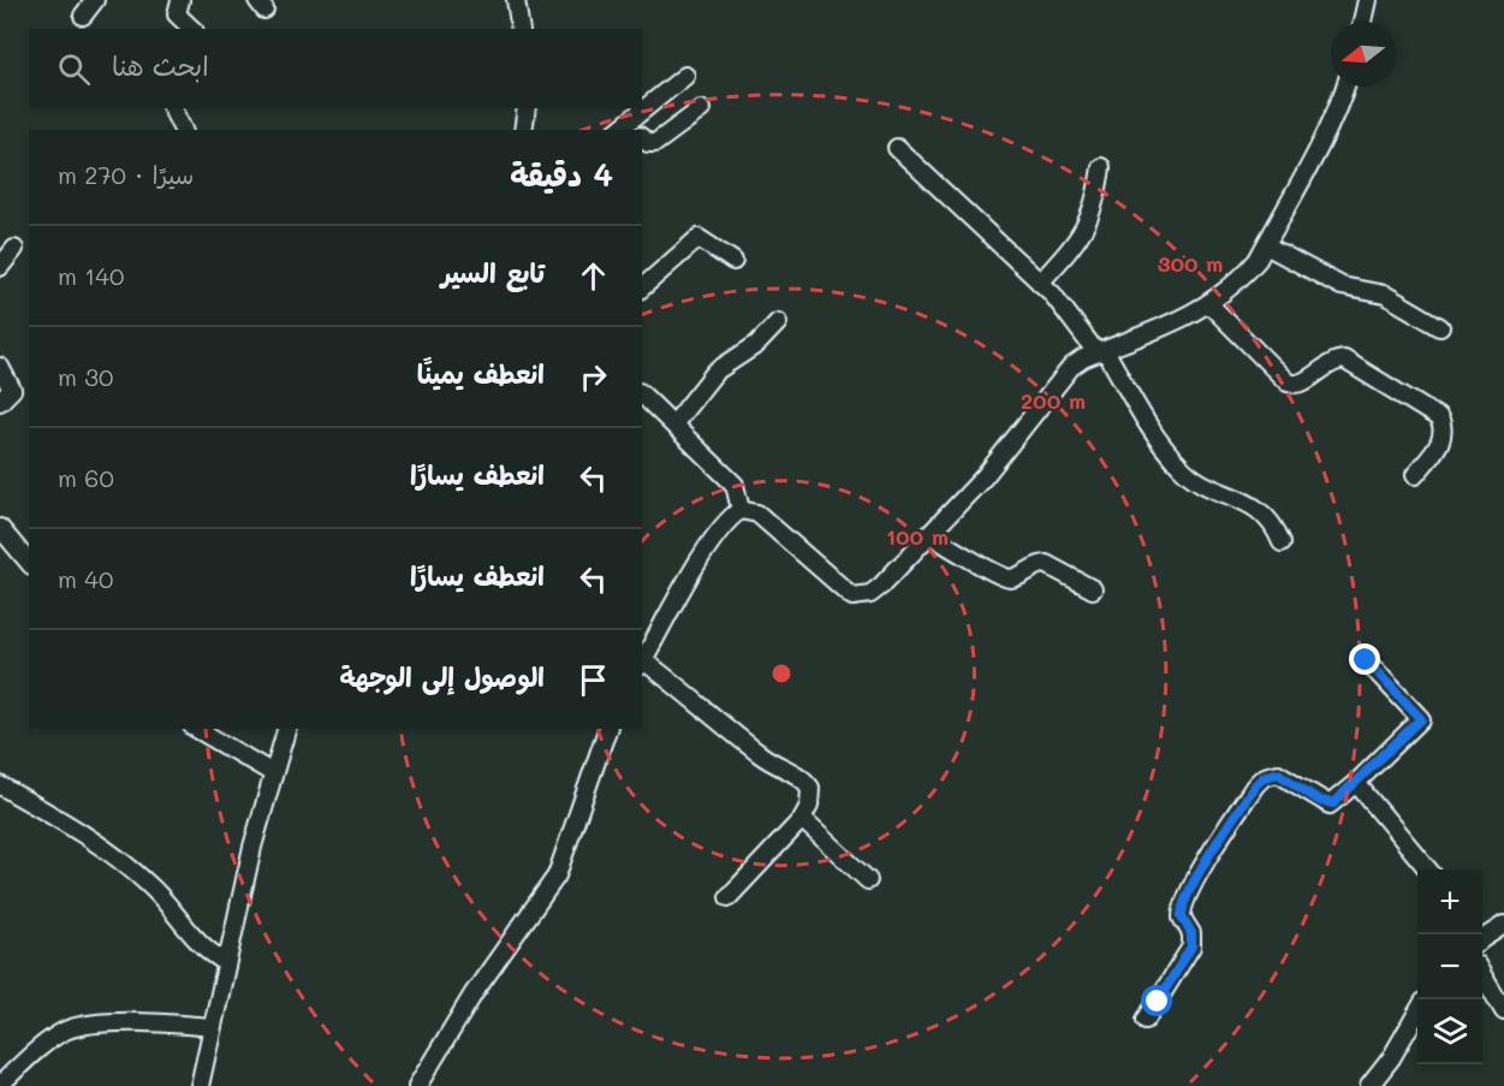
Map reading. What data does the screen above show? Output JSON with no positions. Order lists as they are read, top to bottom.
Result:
{
  "north": "left",
  "page": {
    "search": "ابحث هنا",
    "heading": ["4 دقيقة", "سيرًا · 270 m"],
    "list": [
      ["تابع السير", "140 m"],
      ["انعطف يمينًا", "30 m"],
      ["انعطف يسارًا", "60 m"],
      ["انعطف يسارًا", "40 m"],
      "الوصول إلى الوجهة"
    ],
    "map_buttons": ["+", "−"]
  },
  "rings": ["300 m", "200 m", "100 m"]
}
